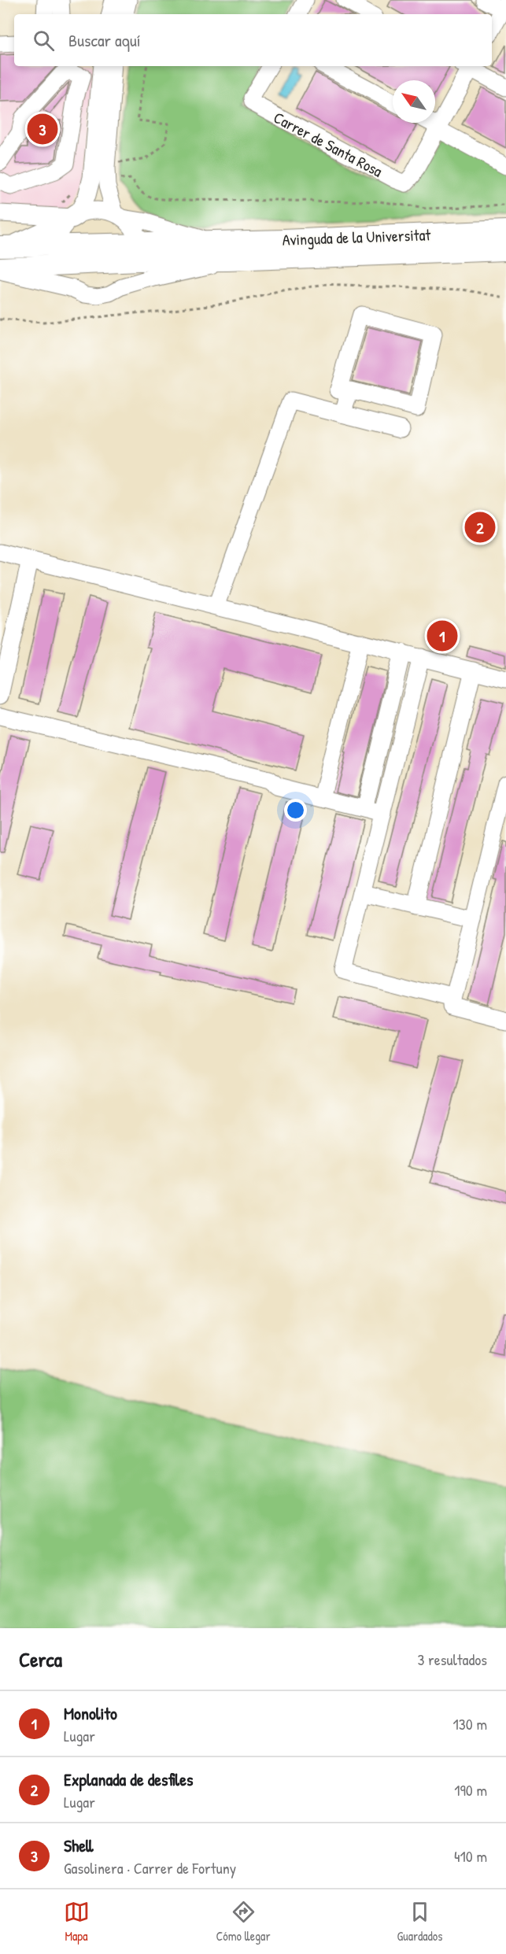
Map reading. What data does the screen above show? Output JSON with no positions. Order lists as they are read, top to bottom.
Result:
{
  "streets": {
    "main road": ["Avinguda de la Universitat"],
    "street": ["Carrer de Santa Rosa"]
  },
  "north": "top left",
  "page": {
    "search": "Buscar aquí",
    "pins": ["3", "2", "1"],
    "heading": ["Cerca", "3 resultados"],
    "list": [
      {
        "mark": "1",
        "name": "Monolito",
        "note": "Lugar",
        "value": "130 m"
      },
      {
        "mark": "2",
        "name": "Explanada de desfiles",
        "note": "Lugar",
        "value": "190 m"
      },
      {
        "mark": "3",
        "name": "Shell",
        "note": "Gasolinera · Carrer de Fortuny",
        "value": "410 m"
      }
    ],
    "nav": ["Mapa", "Cómo llegar", "Guardados"]
  }
}
